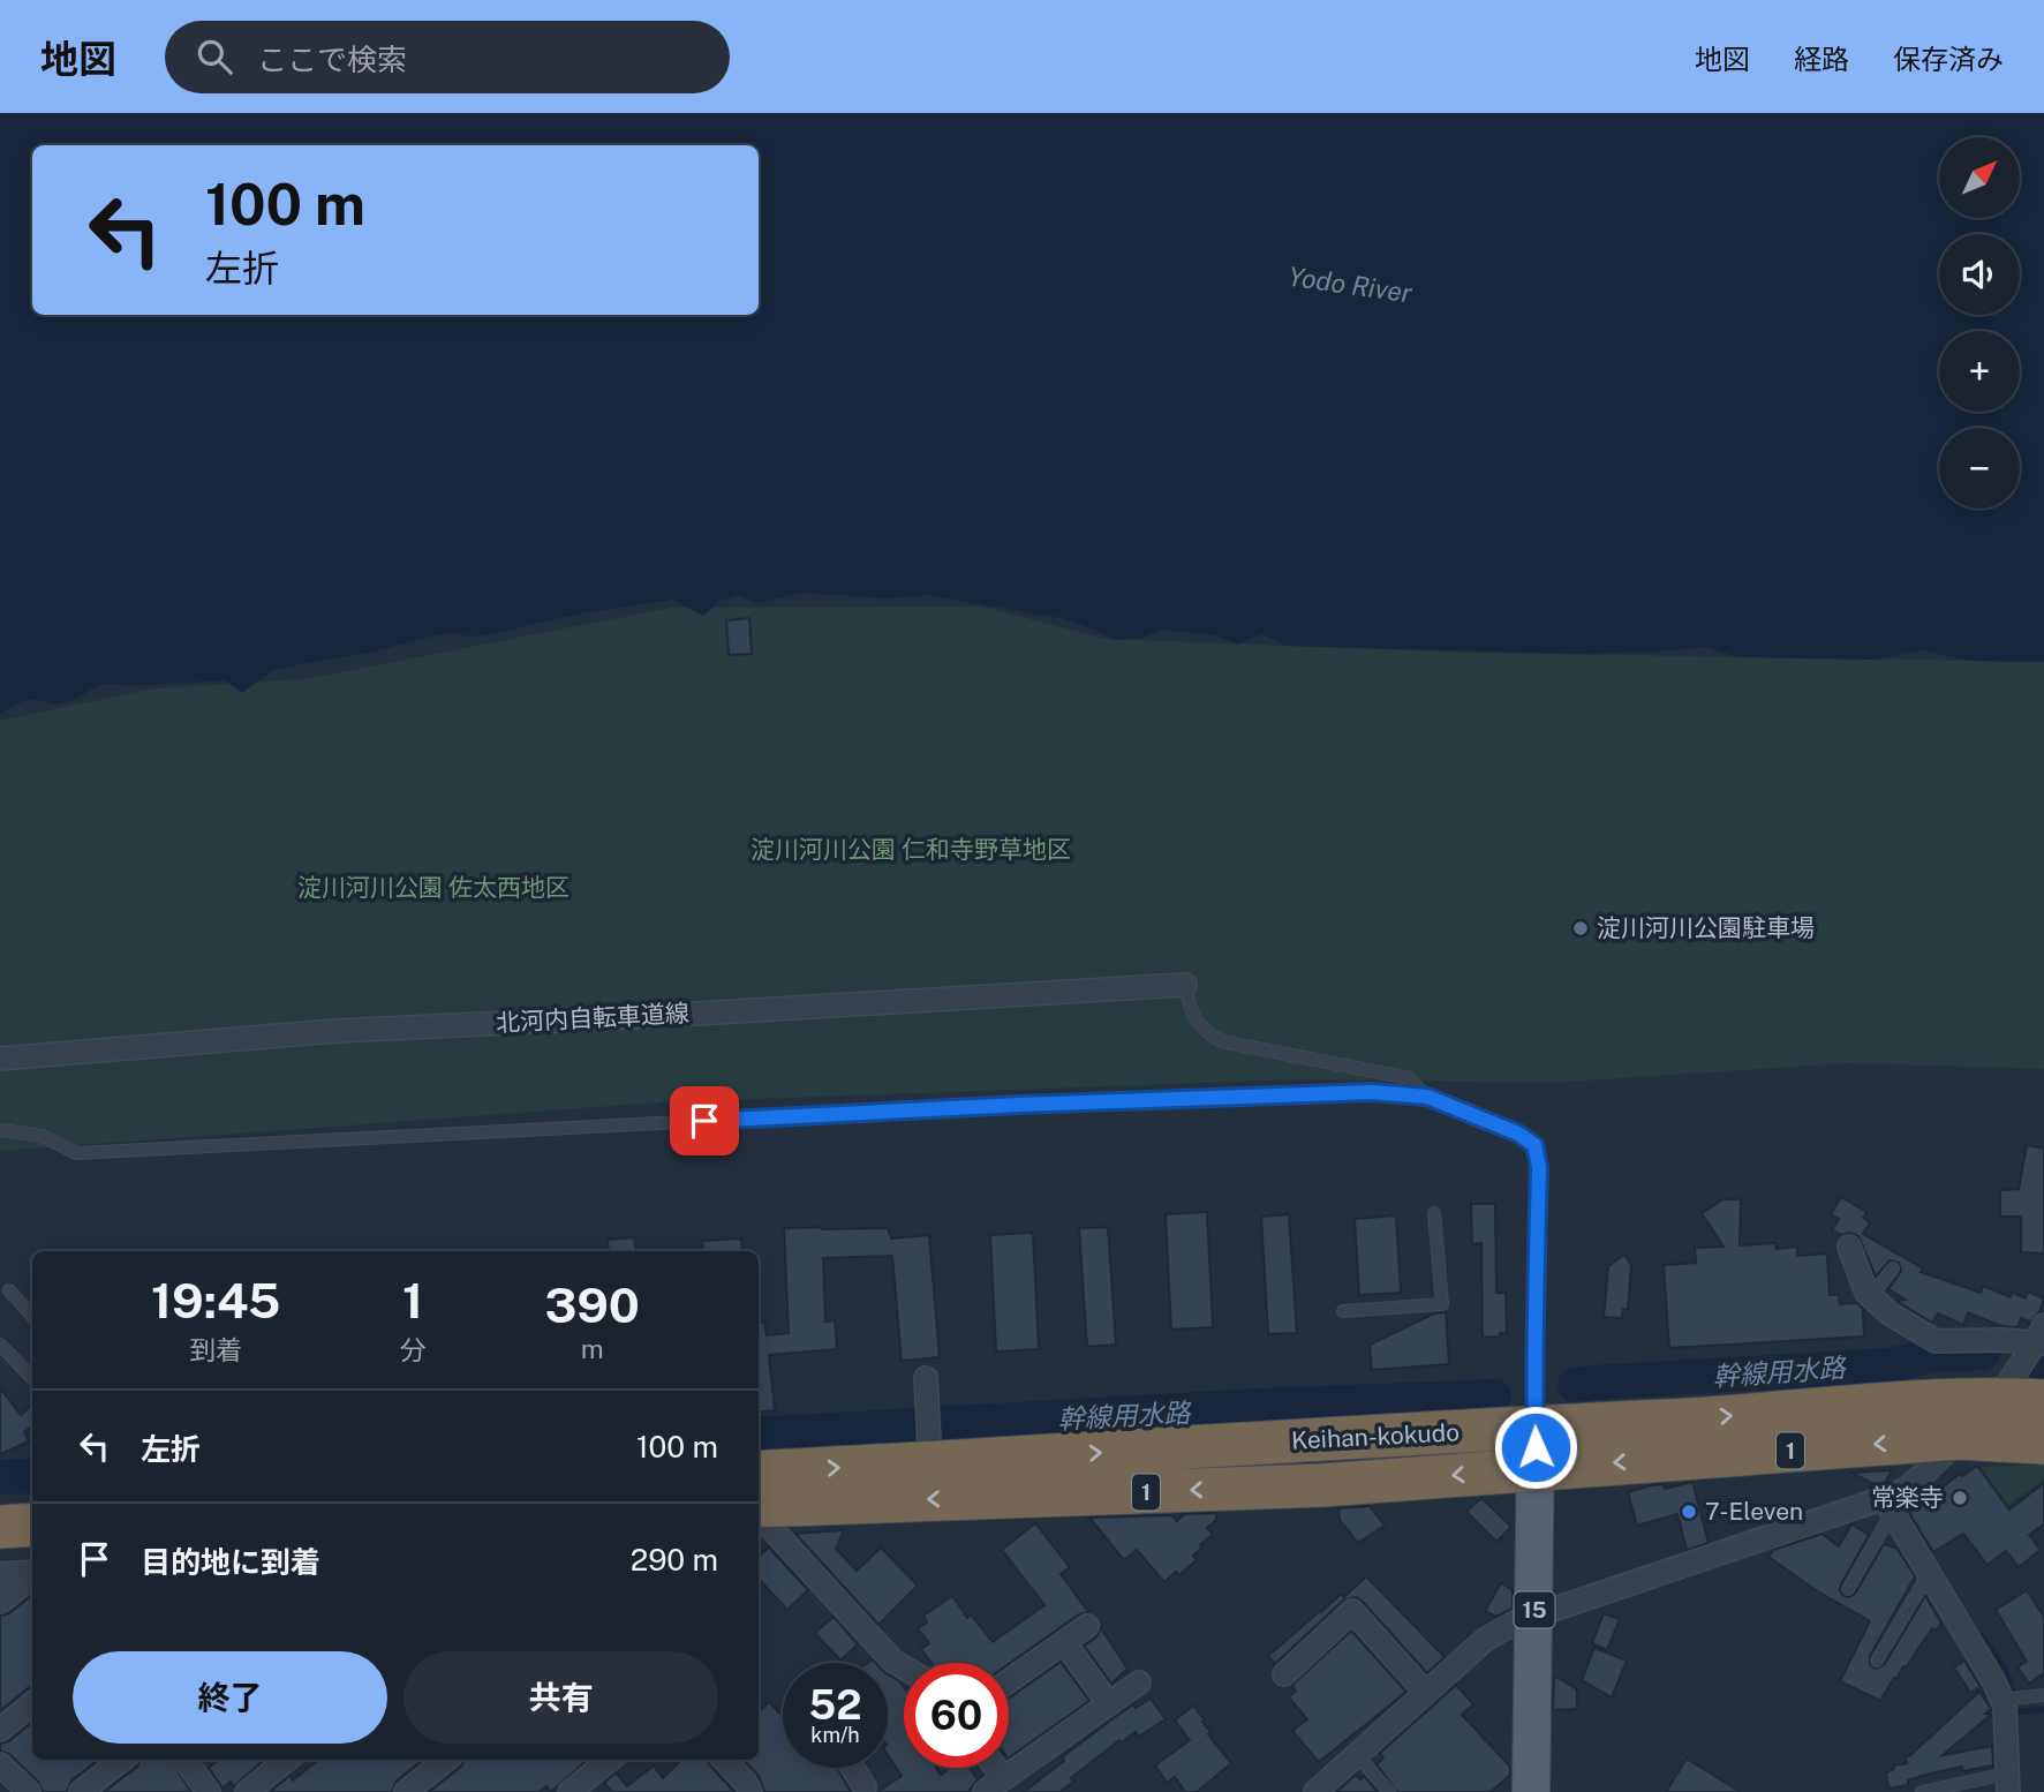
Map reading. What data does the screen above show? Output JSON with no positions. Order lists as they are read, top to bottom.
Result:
{
  "streets": {
    "highway": ["Keihan-kokudo", "1"],
    "main road": ["15"],
    "street": ["北河内自転車道線"]
  },
  "crossings": [
    ["Keihan-kokudo", "15"]
  ],
  "water": ["Yodo River", "幹線用水路"],
  "parks": ["淀川河川公園 仁和寺野草地区", "淀川河川公園 佐太西地区"],
  "places": ["淀川河川公園駐車場", "常楽寺", "7-Eleven"],
  "north": "top right",
  "page": {
    "header": "地図",
    "search": "ここで検索",
    "nav": ["地図", "経路", "保存済み"],
    "map_buttons": ["+", "−"],
    "turn": ["100 m", "左折"],
    "eta": [
      "19:45",
      "到着",
      "1",
      "分",
      "390",
      "m"
    ],
    "list": [
      {
        "name": "左折",
        "value": "100 m"
      },
      {
        "name": "目的地に到着",
        "value": "290 m"
      }
    ],
    "buttons": ["終了", "共有"],
    "speed": "52 km/h",
    "limit": "60"
  }
}
